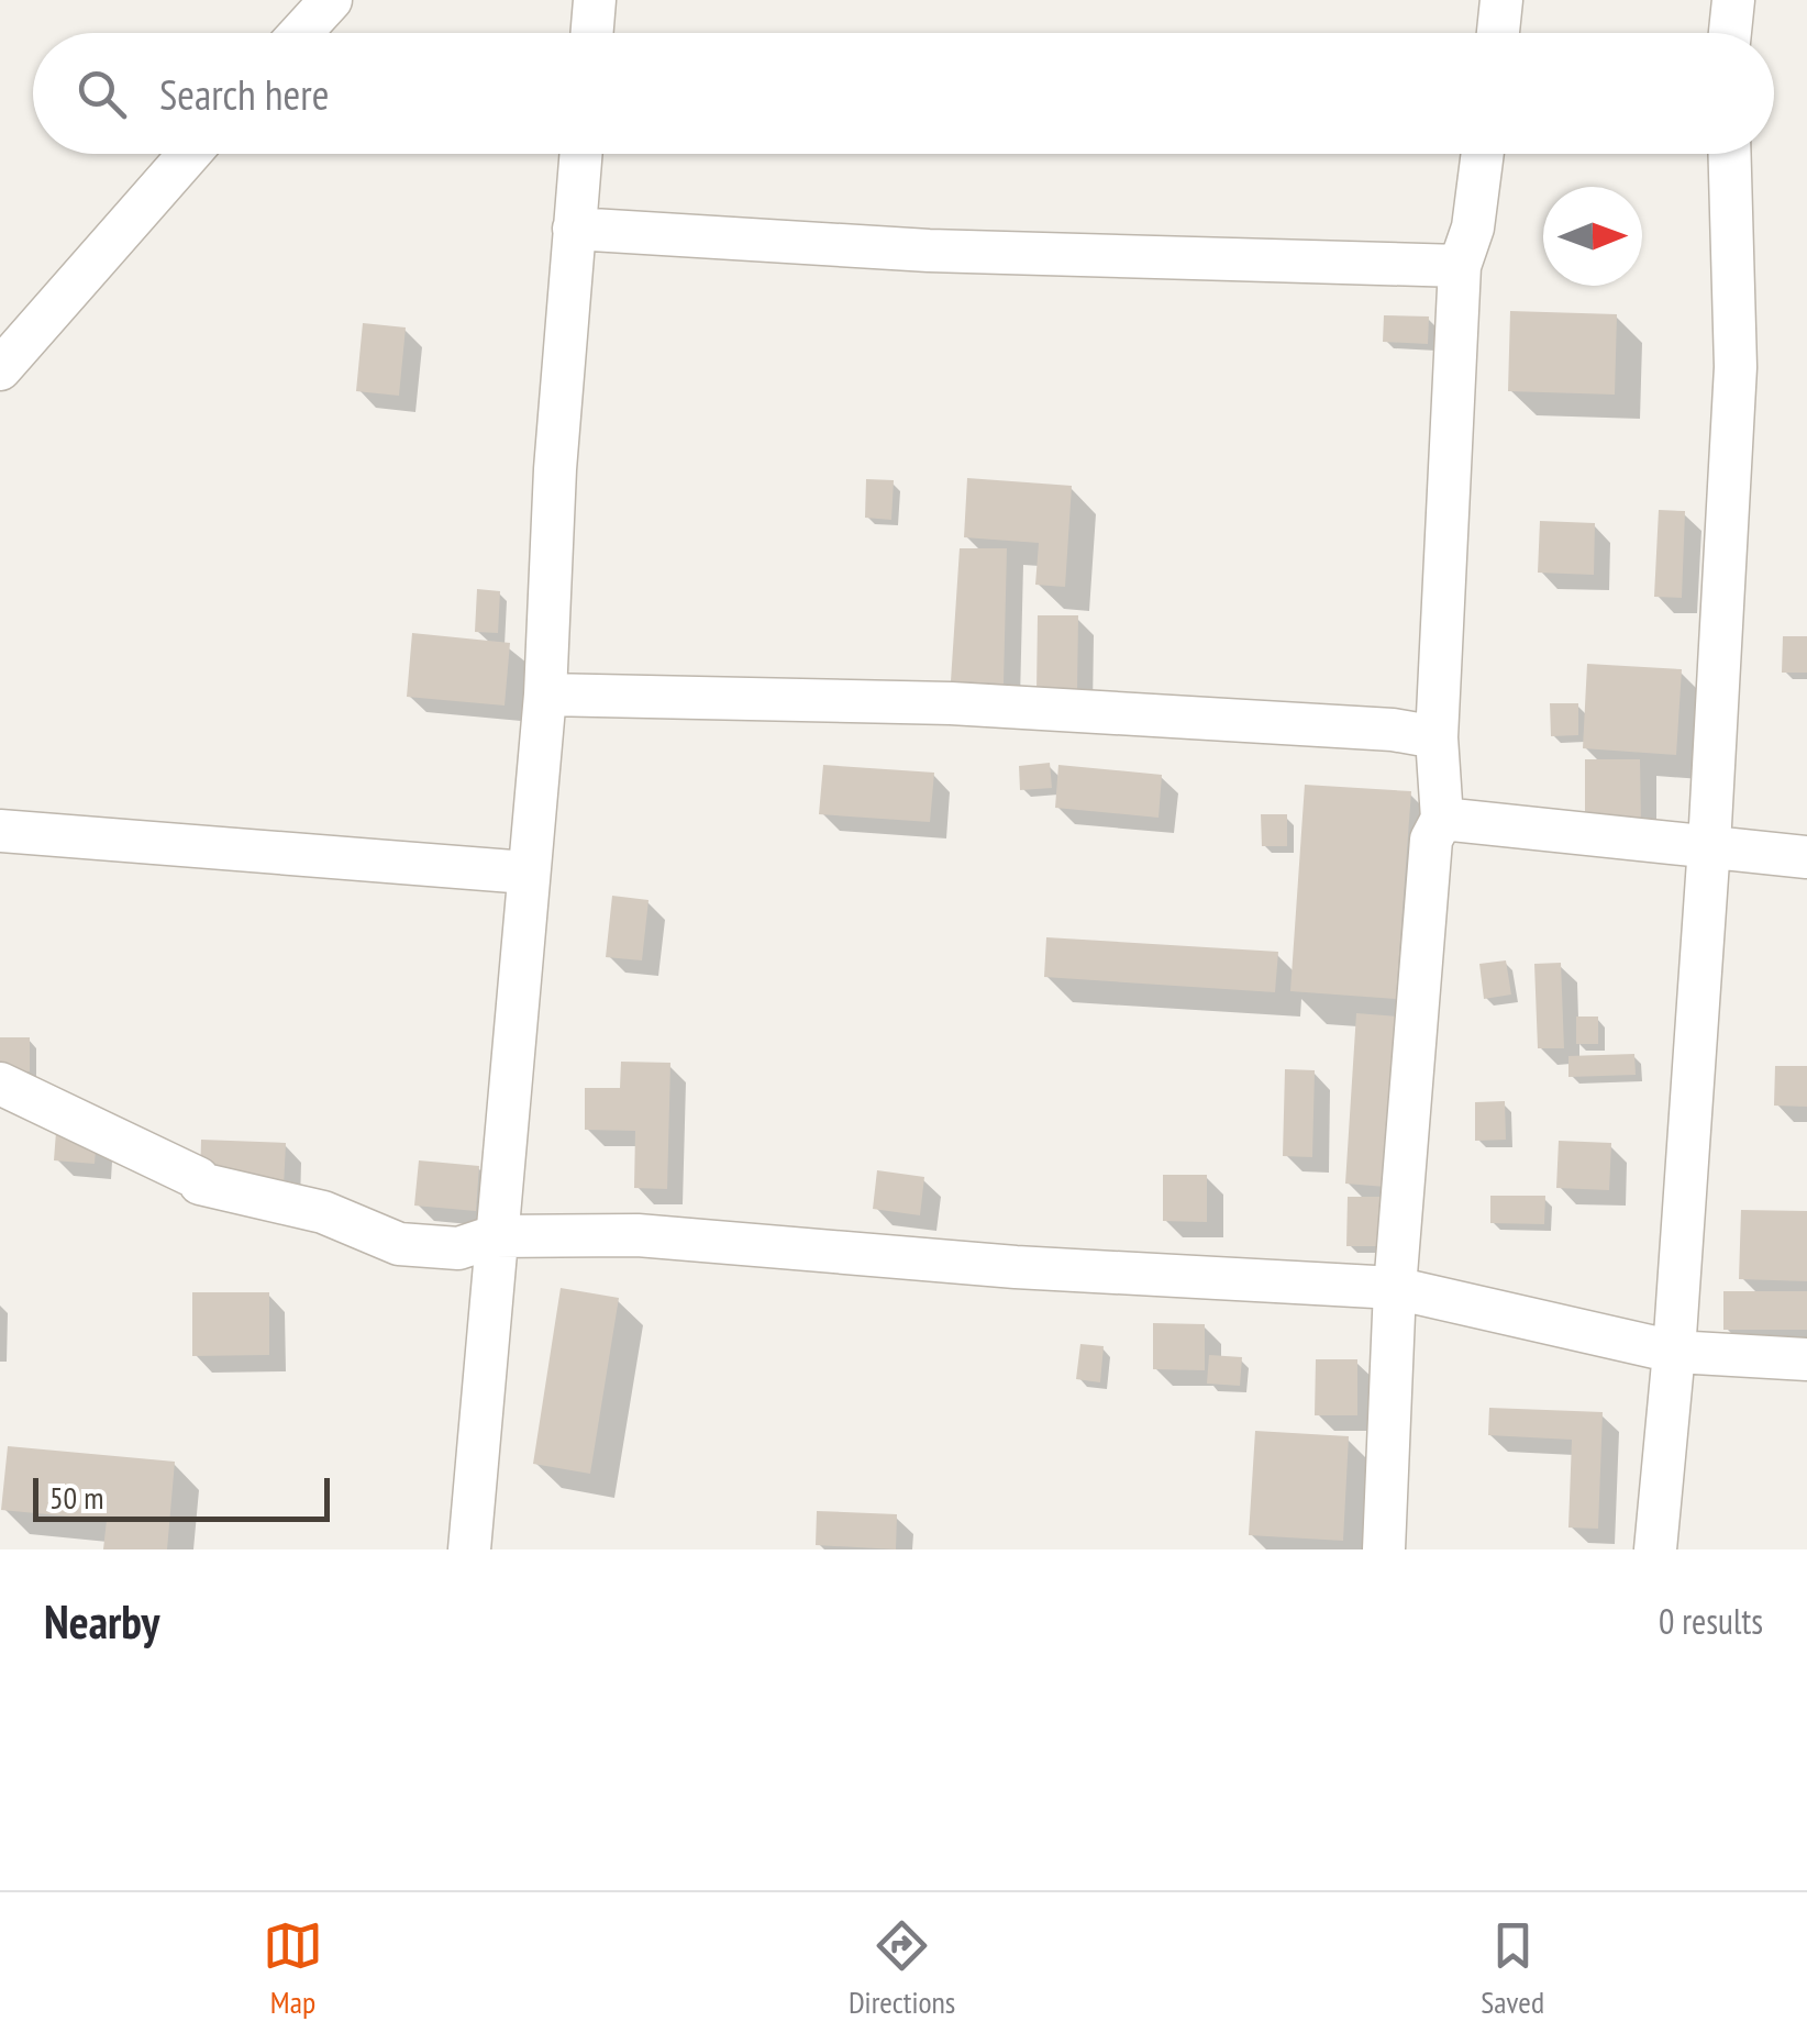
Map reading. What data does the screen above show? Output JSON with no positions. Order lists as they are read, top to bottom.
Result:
{
  "scale_bar": "50 m",
  "north": "right",
  "page": {
    "search": "Search here",
    "scale": "50 m",
    "heading": ["Nearby", "0 results"],
    "nav": ["Map", "Directions", "Saved"]
  }
}
